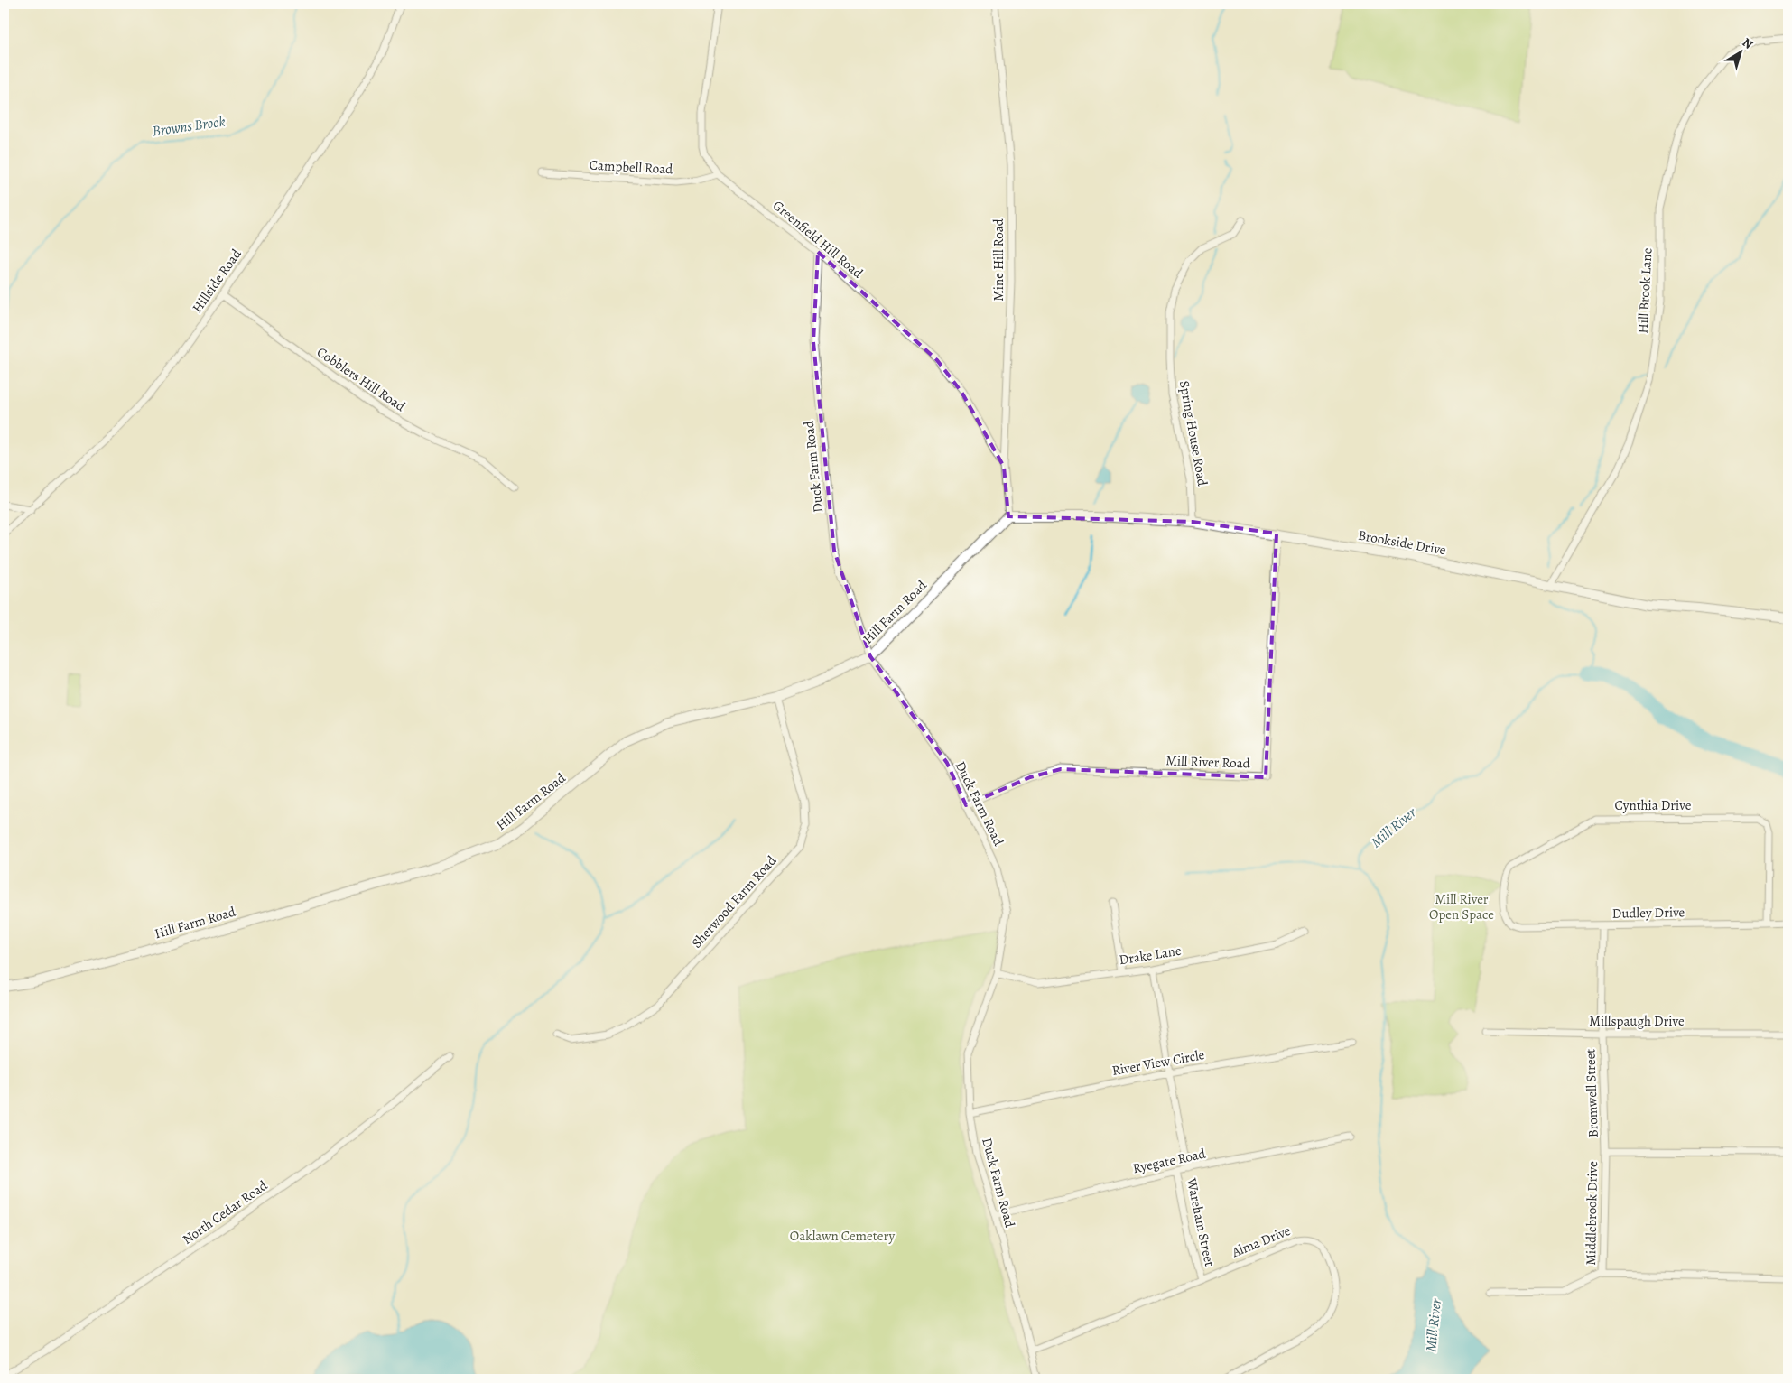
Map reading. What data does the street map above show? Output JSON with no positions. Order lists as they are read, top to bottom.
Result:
{
  "streets": {
    "main road": ["Brookside Drive", "Hill Farm Road"],
    "street": [
      "Campbell Road",
      "Greenfield Hill Road",
      "Mine Hill Road",
      "Hillside Road",
      "Hill Brook Lane",
      "Cobblers Hill Road",
      "Spring House Road",
      "Duck Farm Road",
      "Mill River Road",
      "Cynthia Drive",
      "Sherwood Farm Road",
      "Dudley Drive",
      "Drake Lane",
      "Millspaugh Drive",
      "River View Circle",
      "Bromwell Street",
      "Ryegate Road",
      "North Cedar Road",
      "Middlebrook Drive",
      "Wareham Street",
      "Alma Drive"
    ]
  },
  "crossings": [
    ["Campbell Road", "Greenfield Hill Road"],
    ["Greenfield Hill Road", "Mine Hill Road"],
    ["Greenfield Hill Road", "Duck Farm Road"],
    ["Mine Hill Road", "Brookside Drive"],
    ["Mine Hill Road", "Hill Farm Road"],
    ["Hillside Road", "Cobblers Hill Road"],
    ["Hill Brook Lane", "Brookside Drive"],
    ["Spring House Road", "Brookside Drive"],
    ["Duck Farm Road", "Hill Farm Road"],
    ["Duck Farm Road", "Mill River Road"],
    ["Duck Farm Road", "Drake Lane"],
    ["Duck Farm Road", "River View Circle"],
    ["Duck Farm Road", "Ryegate Road"],
    ["Duck Farm Road", "Alma Drive"],
    ["Brookside Drive", "Hill Farm Road"],
    ["Brookside Drive", "Mill River Road"],
    ["Hill Farm Road", "Sherwood Farm Road"],
    ["Cynthia Drive", "Dudley Drive"],
    ["Dudley Drive", "Bromwell Street"],
    ["Drake Lane", "Wareham Street"],
    ["Millspaugh Drive", "Bromwell Street"],
    ["River View Circle", "Wareham Street"],
    ["Bromwell Street", "Middlebrook Drive"],
    ["Ryegate Road", "Wareham Street"],
    ["Wareham Street", "Alma Drive"]
  ],
  "water": ["Browns Brook", "Mill River"],
  "parks": ["Mill River Open Space", "Oaklawn Cemetery"],
  "north": "top right"
}
